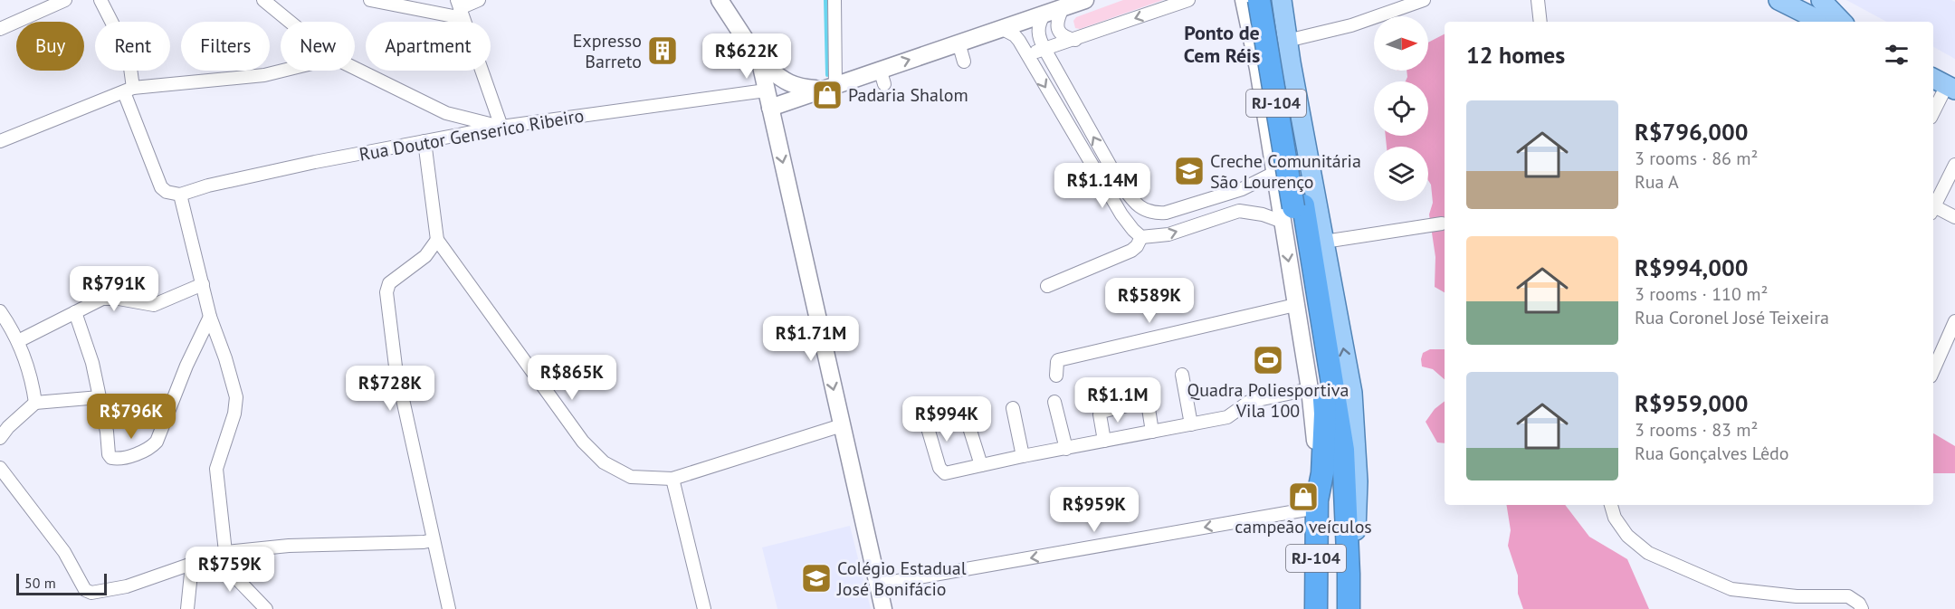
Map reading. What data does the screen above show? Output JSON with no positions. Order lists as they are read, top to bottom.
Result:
{
  "streets": {
    "highway": ["RJ-104"],
    "street": ["Rua Doutor Genserico Ribeiro"]
  },
  "districts": ["Ponto de Cem Réis"],
  "places": {
    "building": ["Expresso Barreto"],
    "shop": ["Padaria Shalom", "campeão veículos"],
    "school or university": ["Creche Comunitária São Lourenço", "Colégio Estadual José Bonifácio"],
    "sports": ["Quadra Poliesportiva Vila 100"]
  },
  "scale_bar": "50 m",
  "north": "right",
  "page": {
    "chip": [
      "Buy",
      "Rent",
      "Filters",
      "New",
      "Apartment"
    ],
    "heading": "12 homes",
    "price": [
      "R$622K",
      "R$1.14M",
      "R$791K",
      "R$589K",
      "R$1.71M",
      "R$865K",
      "R$728K",
      "R$1.1M",
      "R$796K",
      "R$994K",
      "R$959K",
      "R$759K"
    ],
    "list": [
      {
        "name": "R$796,000",
        "note": "3 rooms · 86 m² · Rua A"
      },
      {
        "name": "R$994,000",
        "note": "3 rooms · 110 m² · Rua Coronel José Teixeira"
      },
      {
        "name": "R$959,000",
        "note": "3 rooms · 83 m² · Rua Gonçalves Lêdo"
      }
    ],
    "scale": "50 m"
  }
}
